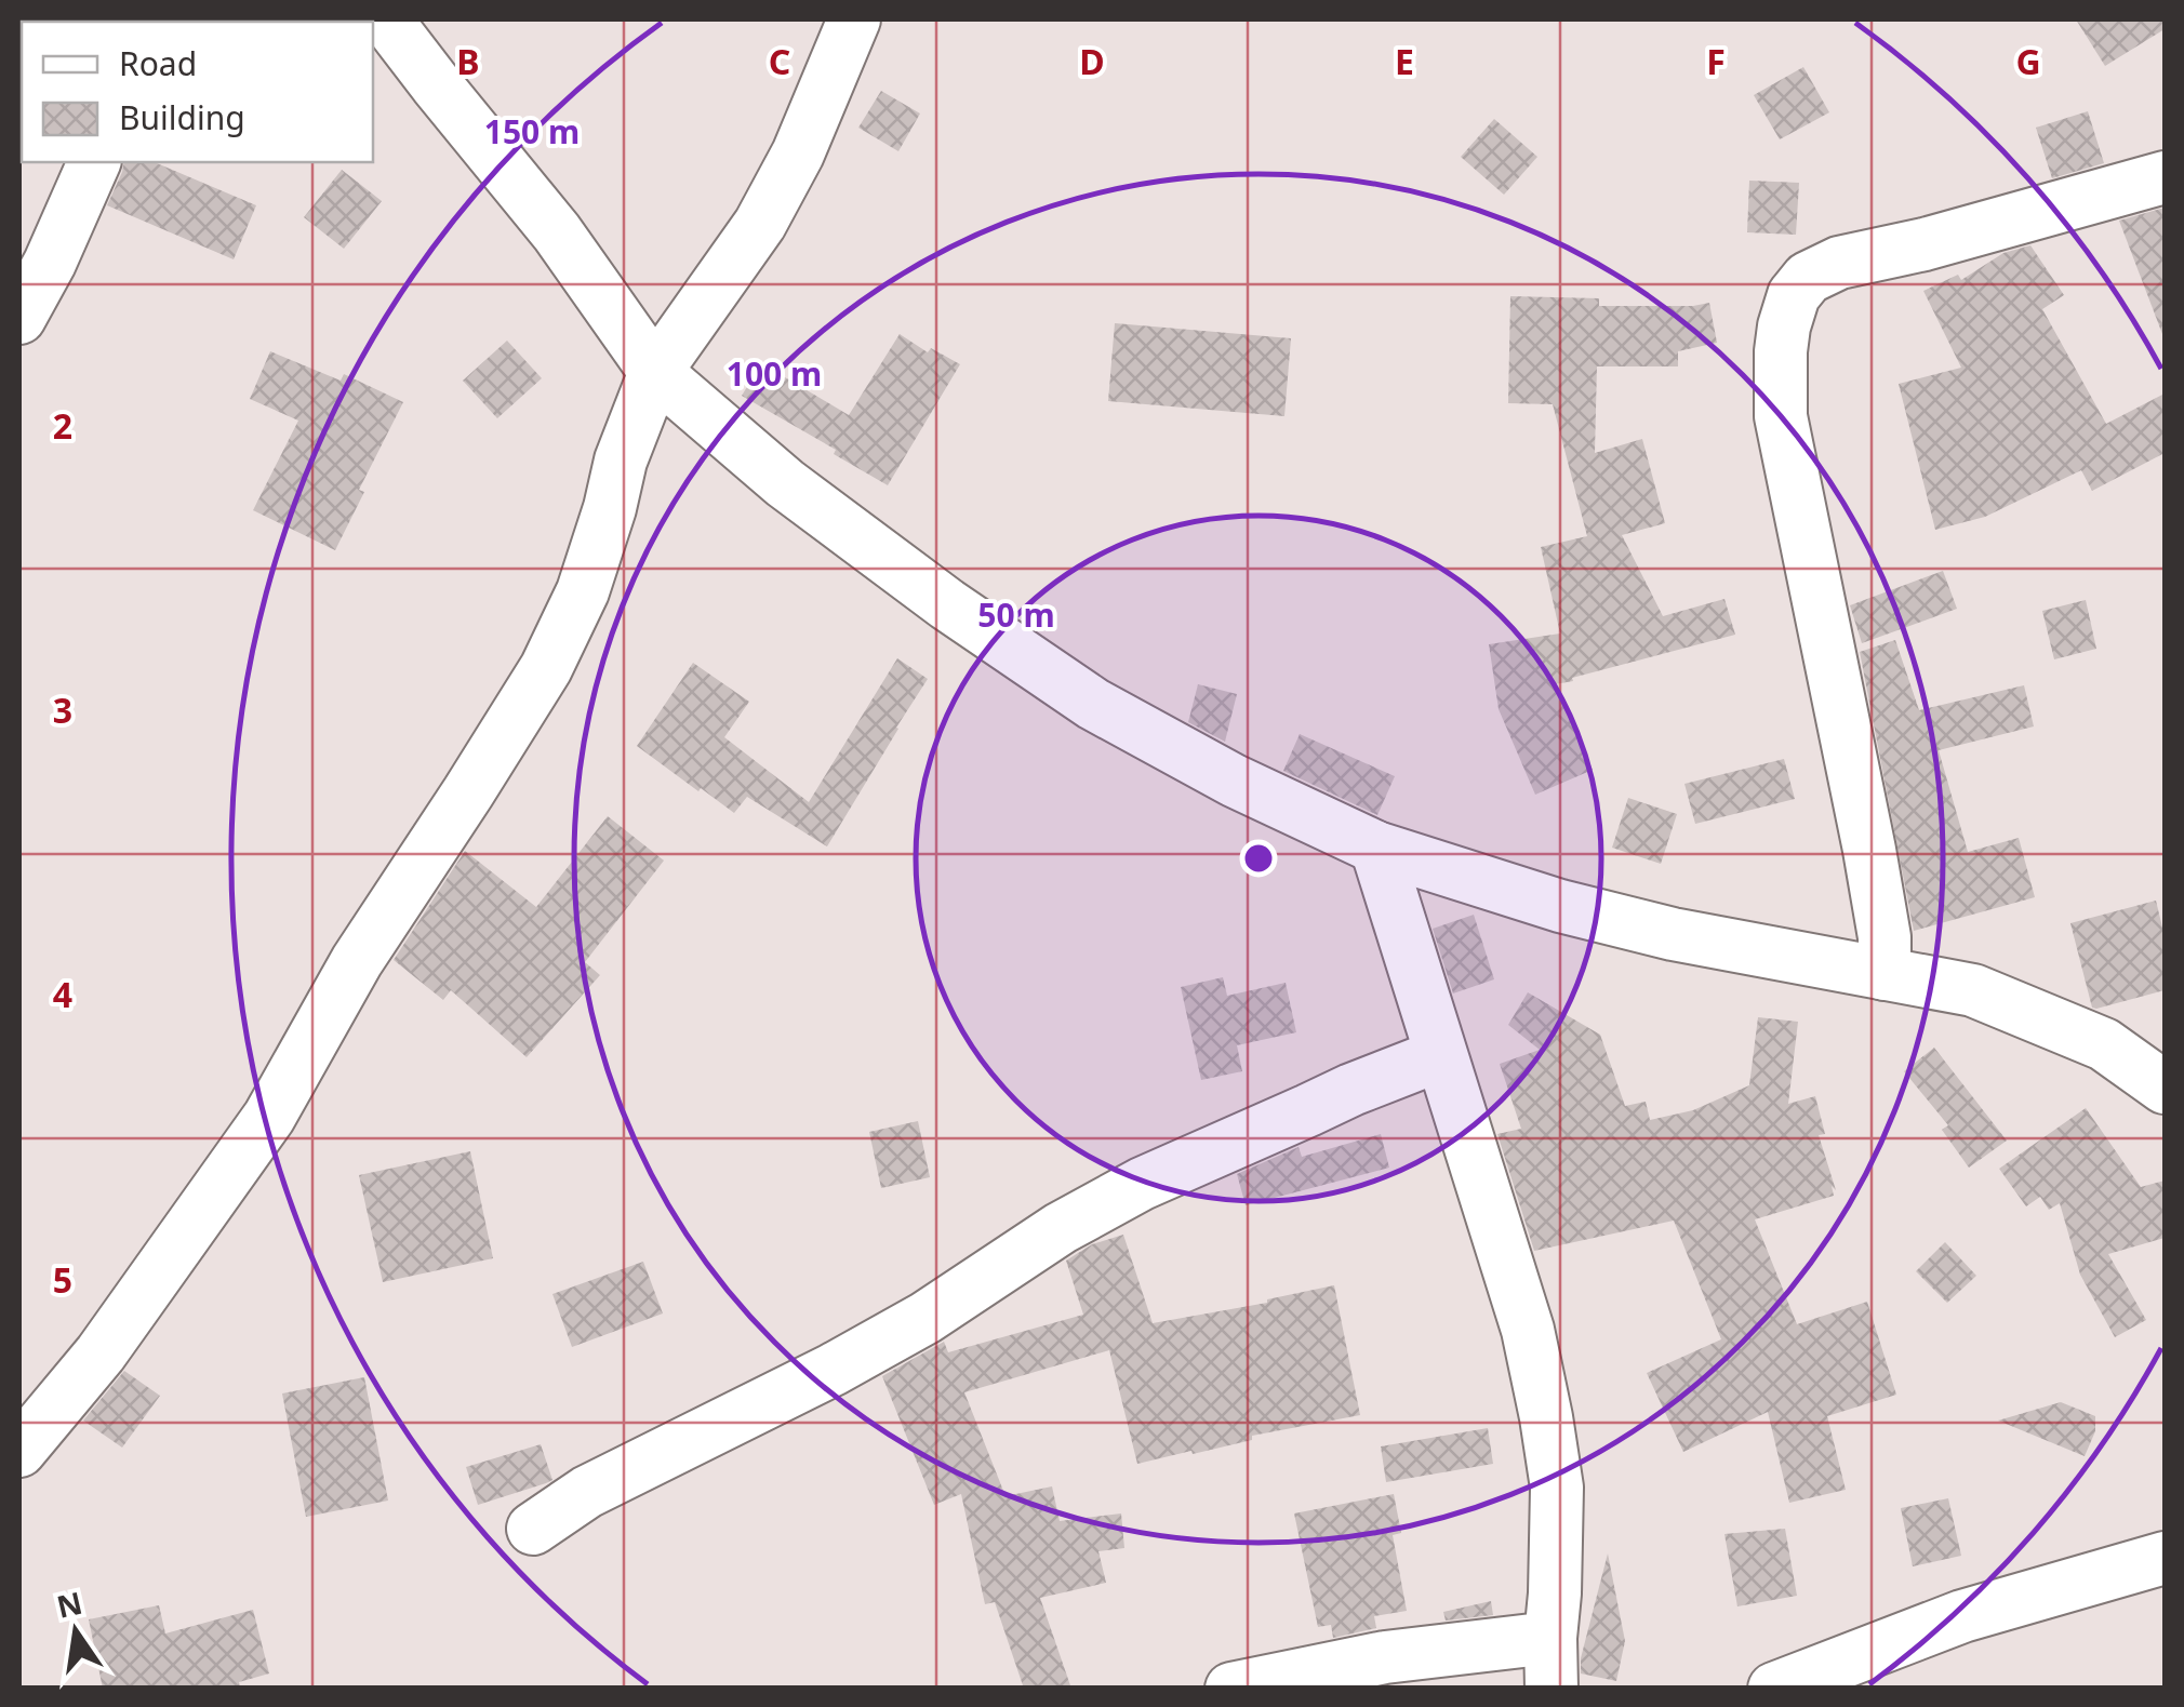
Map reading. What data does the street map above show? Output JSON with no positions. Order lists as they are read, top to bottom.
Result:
{
  "legend": ["Road", "Building"],
  "north": "top",
  "grid": {
    "columns": [
      "B",
      "C",
      "D",
      "E",
      "F",
      "G"
    ],
    "rows": [
      "2",
      "3",
      "4",
      "5"
    ]
  },
  "rings": ["150 m", "100 m", "50 m"]
}
